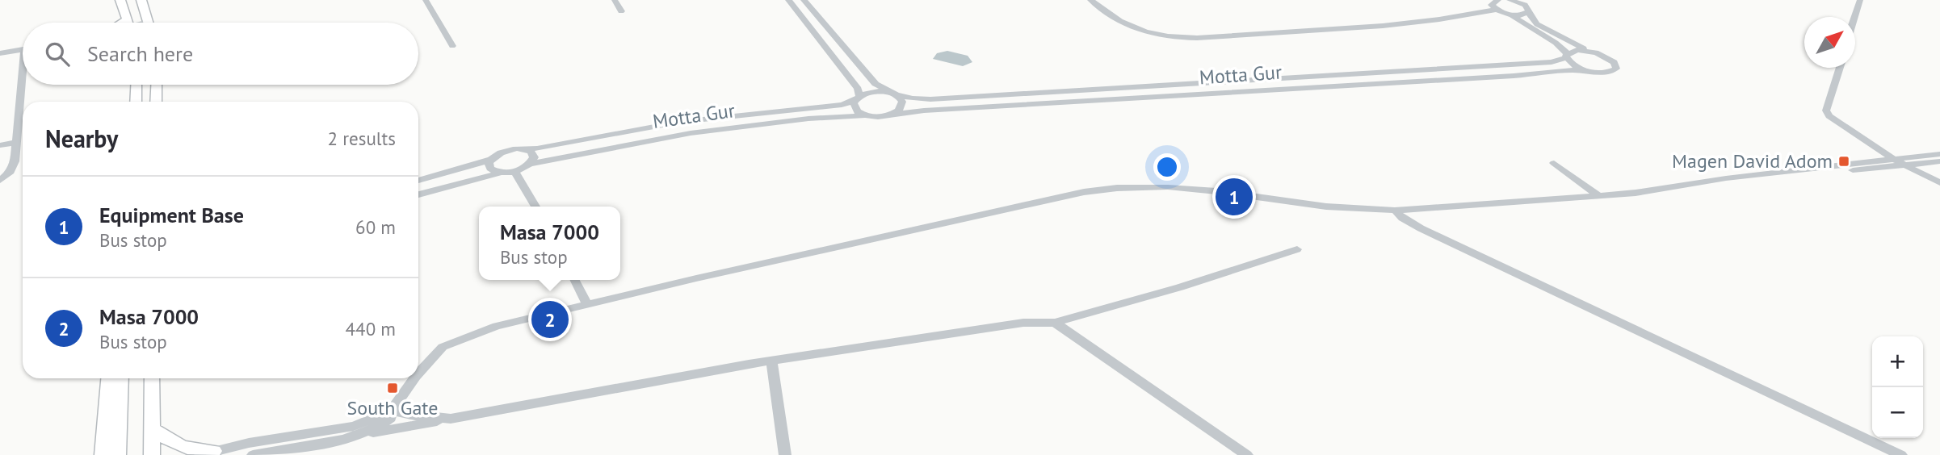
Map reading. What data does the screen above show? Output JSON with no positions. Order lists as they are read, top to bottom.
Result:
{
  "streets": {
    "street": ["Motta Gur"]
  },
  "places": {
    "transit": ["Magen David Adom", "South Gate"]
  },
  "north": "top right",
  "page": {
    "search": "Search here",
    "heading": ["Nearby", "2 results"],
    "pins": ["1", "2"],
    "list": [
      {
        "mark": "1",
        "name": "Equipment Base",
        "note": "Bus stop",
        "value": "60 m"
      },
      {
        "mark": "2",
        "name": "Masa 7000",
        "note": "Bus stop",
        "value": "440 m"
      }
    ],
    "popup": ["Masa 7000", "Bus stop"],
    "map_buttons": ["+", "−"]
  }
}
